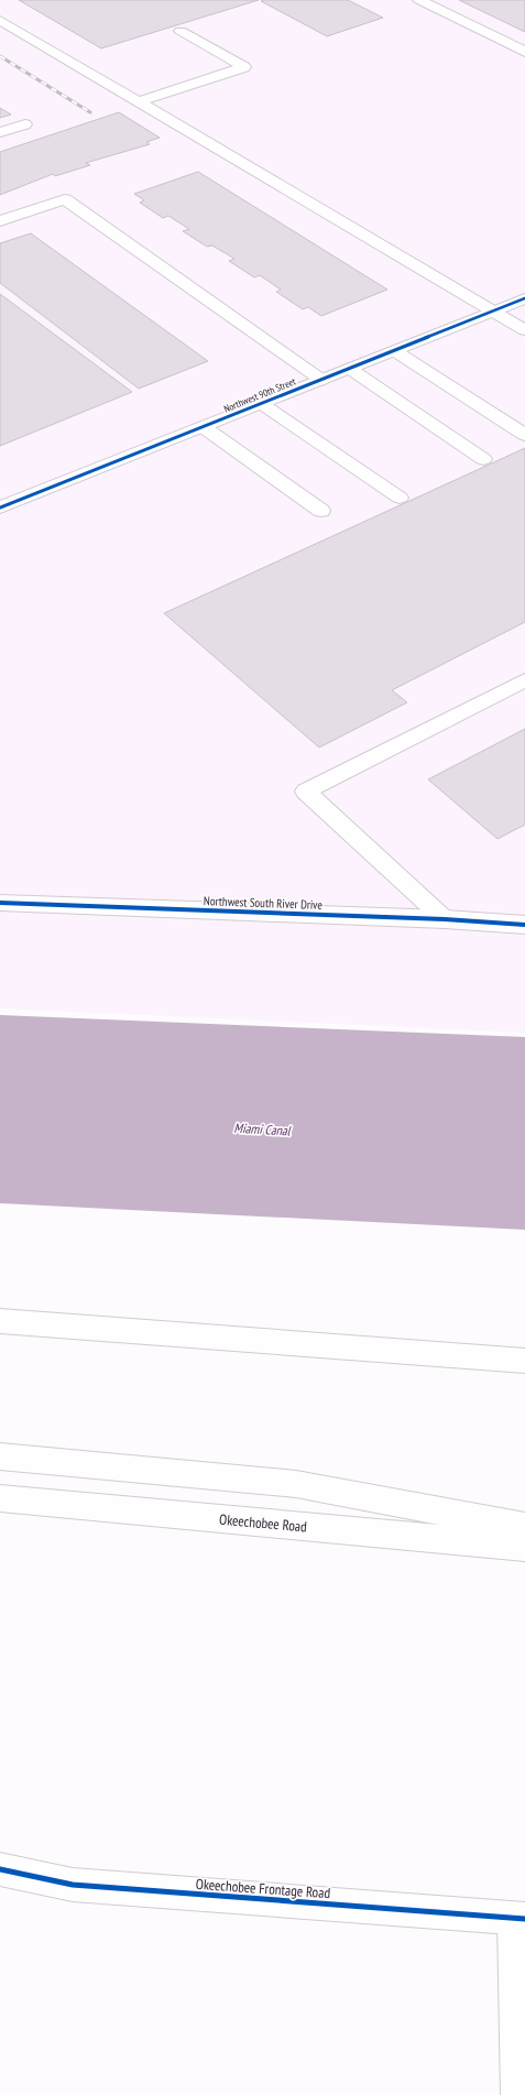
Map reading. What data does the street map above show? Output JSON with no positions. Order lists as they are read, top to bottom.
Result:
{
  "streets": {
    "main road": [
      "Northwest 90th Street",
      "Northwest South River Drive",
      "Okeechobee Road",
      "Okeechobee Frontage Road"
    ]
  },
  "water": ["Miami Canal"]
}
